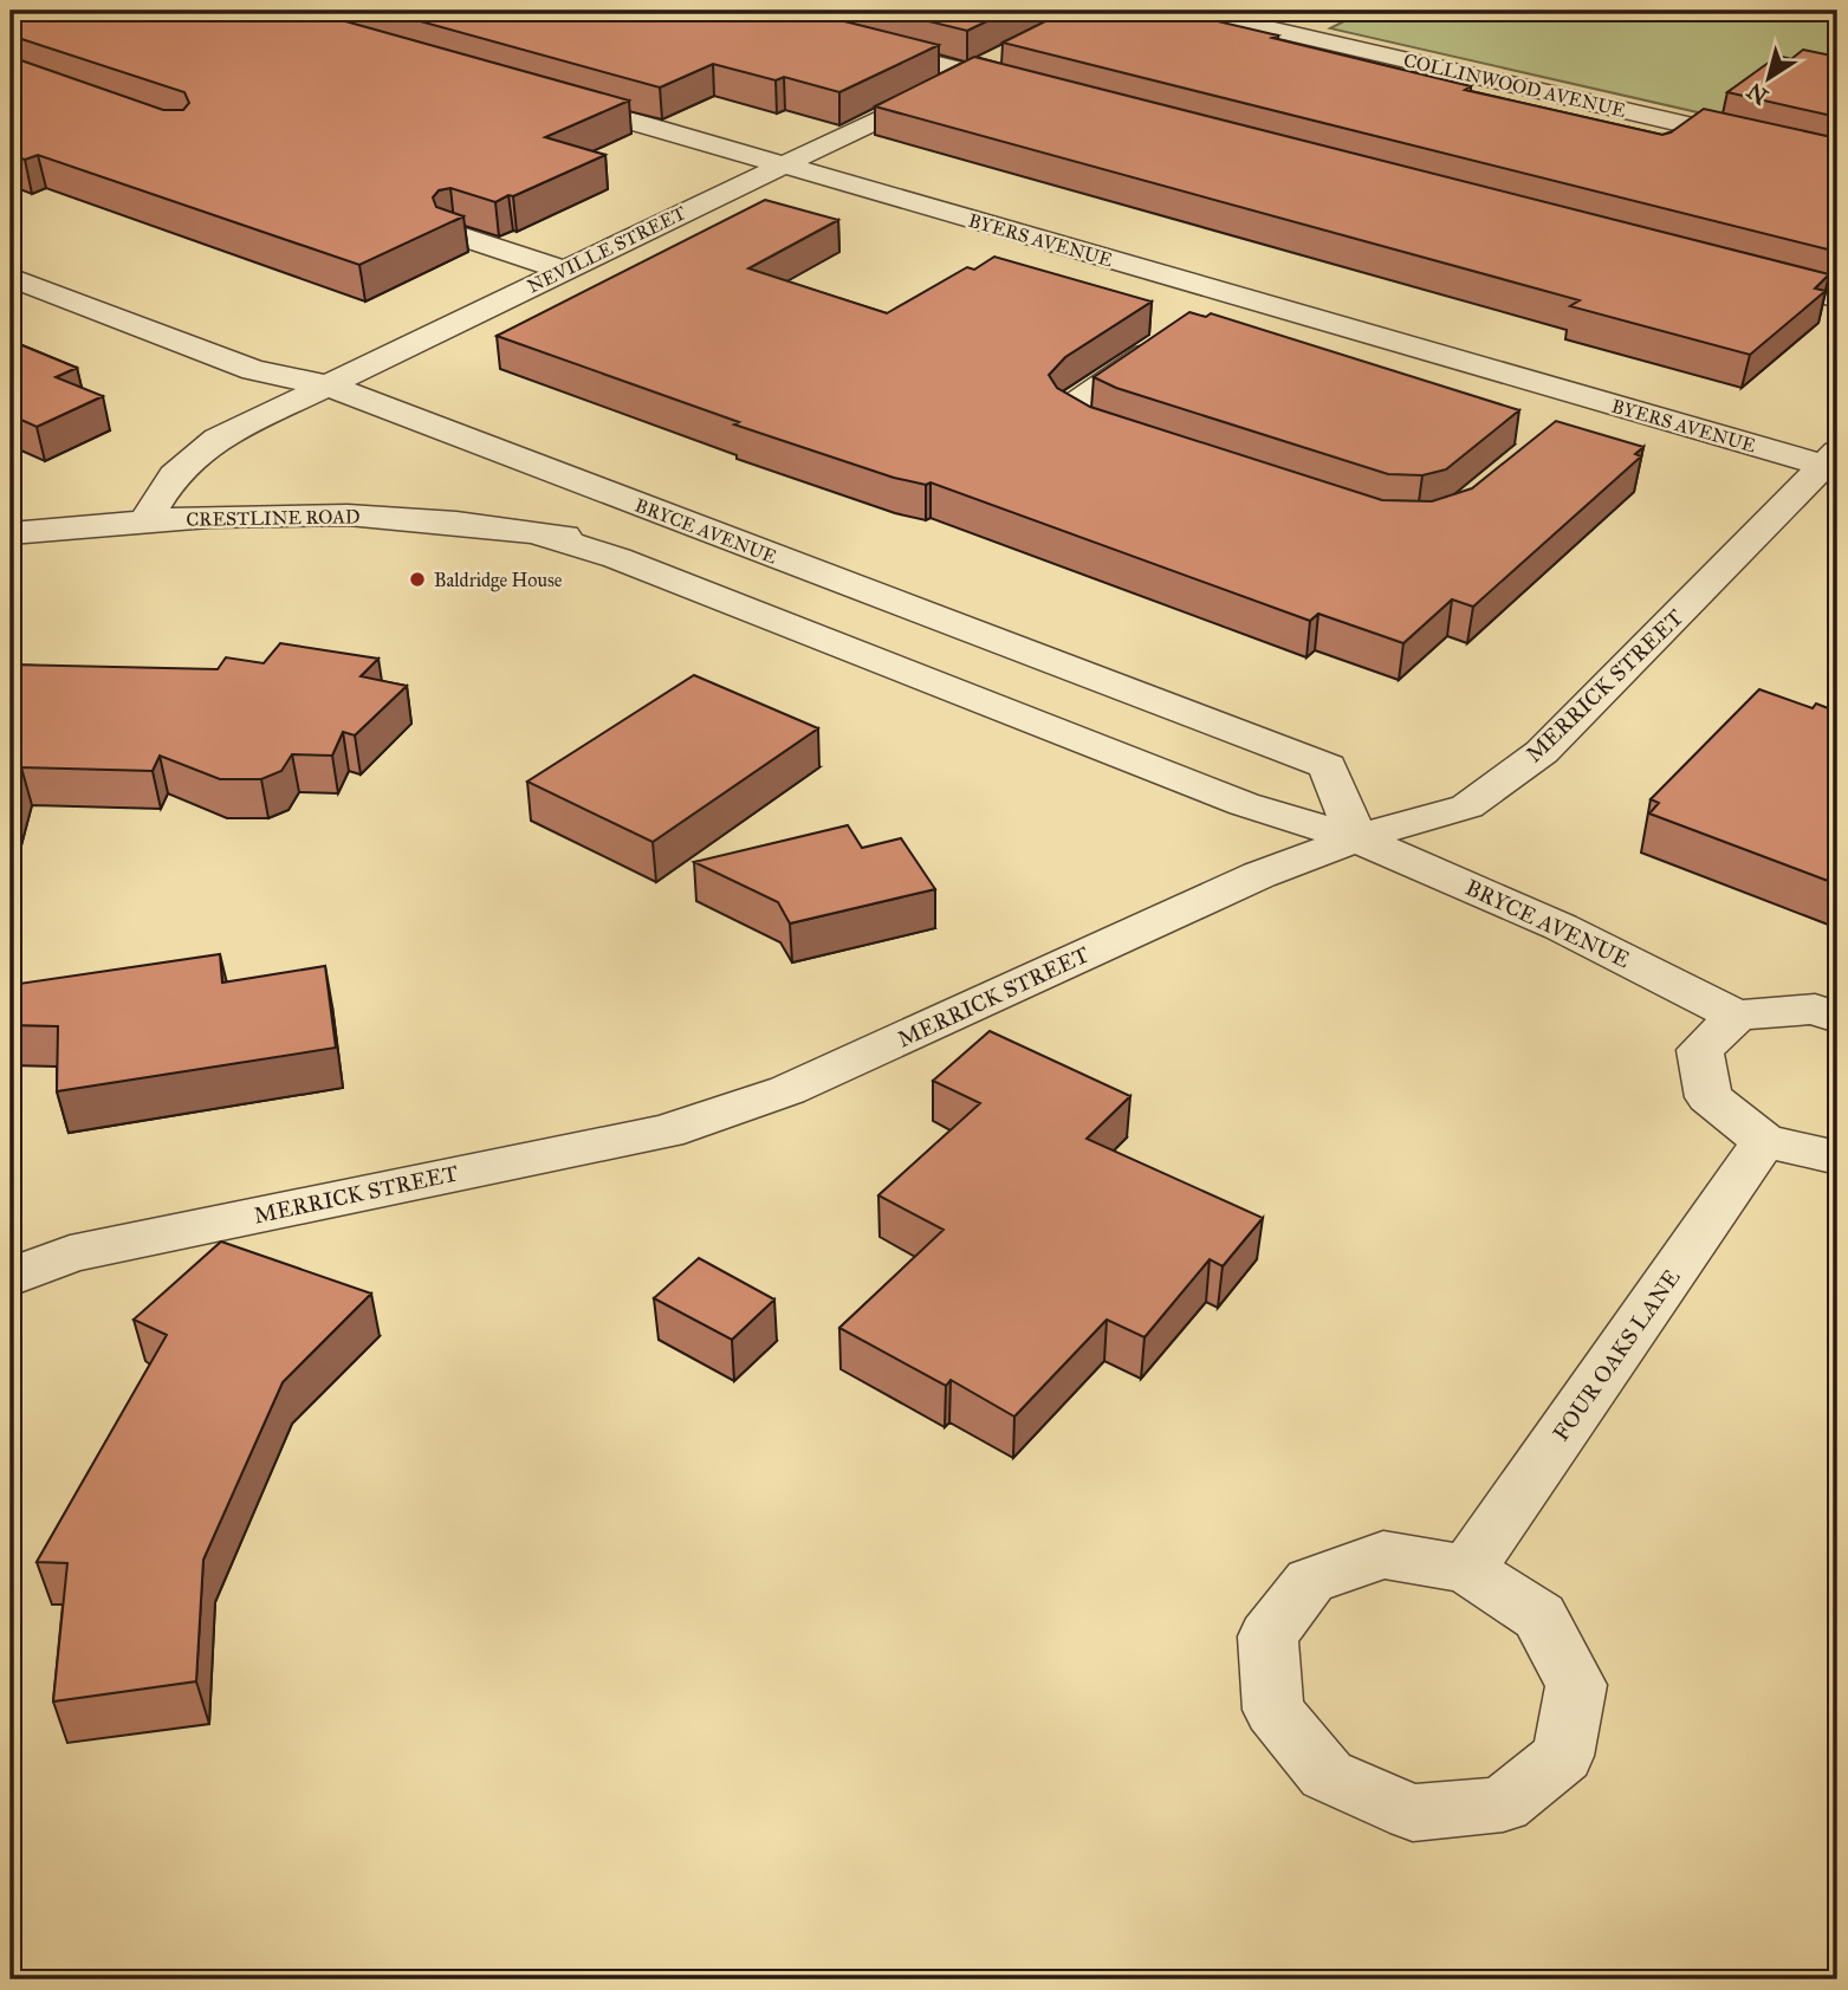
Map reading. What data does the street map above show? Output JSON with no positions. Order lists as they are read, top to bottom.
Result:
{
  "streets": {
    "street": [
      "COLLINWOOD AVENUE",
      "BYERS AVENUE",
      "NEVILLE STREET",
      "CRESTLINE ROAD",
      "BRYCE AVENUE",
      "MERRICK STREET",
      "FOUR OAKS LANE"
    ]
  },
  "crossings": [
    ["BYERS AVENUE", "NEVILLE STREET"],
    ["BYERS AVENUE", "MERRICK STREET"],
    ["NEVILLE STREET", "CRESTLINE ROAD"],
    ["NEVILLE STREET", "BRYCE AVENUE"],
    ["CRESTLINE ROAD", "BRYCE AVENUE"],
    ["BRYCE AVENUE", "MERRICK STREET"]
  ],
  "places": ["Baldridge House"],
  "north": "bottom left"
}
